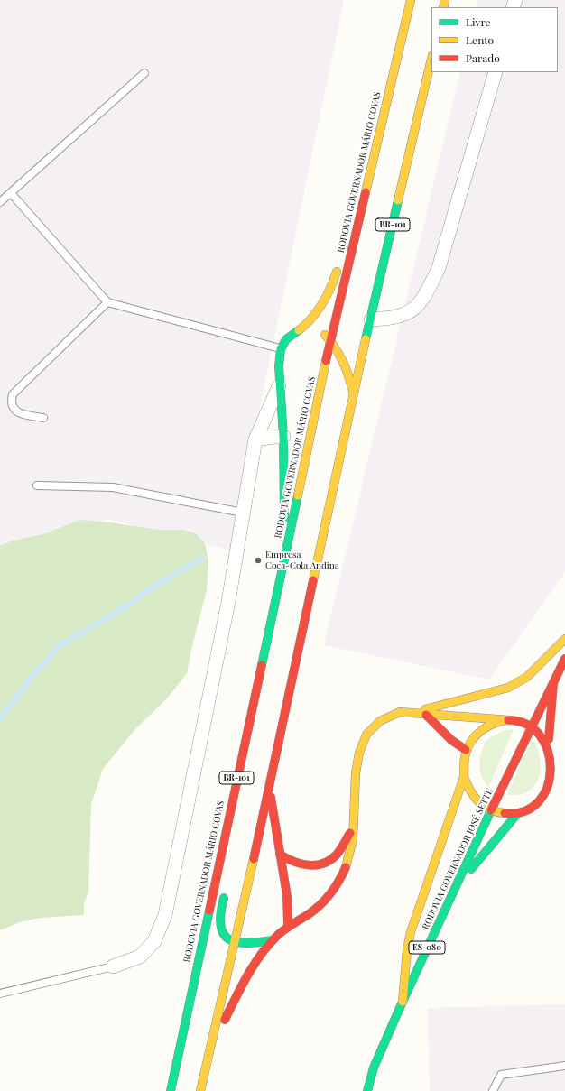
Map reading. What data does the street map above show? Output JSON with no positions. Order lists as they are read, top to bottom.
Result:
{
  "streets": {
    "main road": [
      "RODOVIA GOVERNADOR MÁRIO COVAS",
      "BR-101",
      "RODOVIA GOVERNADOR JOSÉ SETTE",
      "ES-080"
    ]
  },
  "places": ["Empresa Coca-Cola Andina"],
  "legend": ["Livre", "Lento", "Parado"]
}
